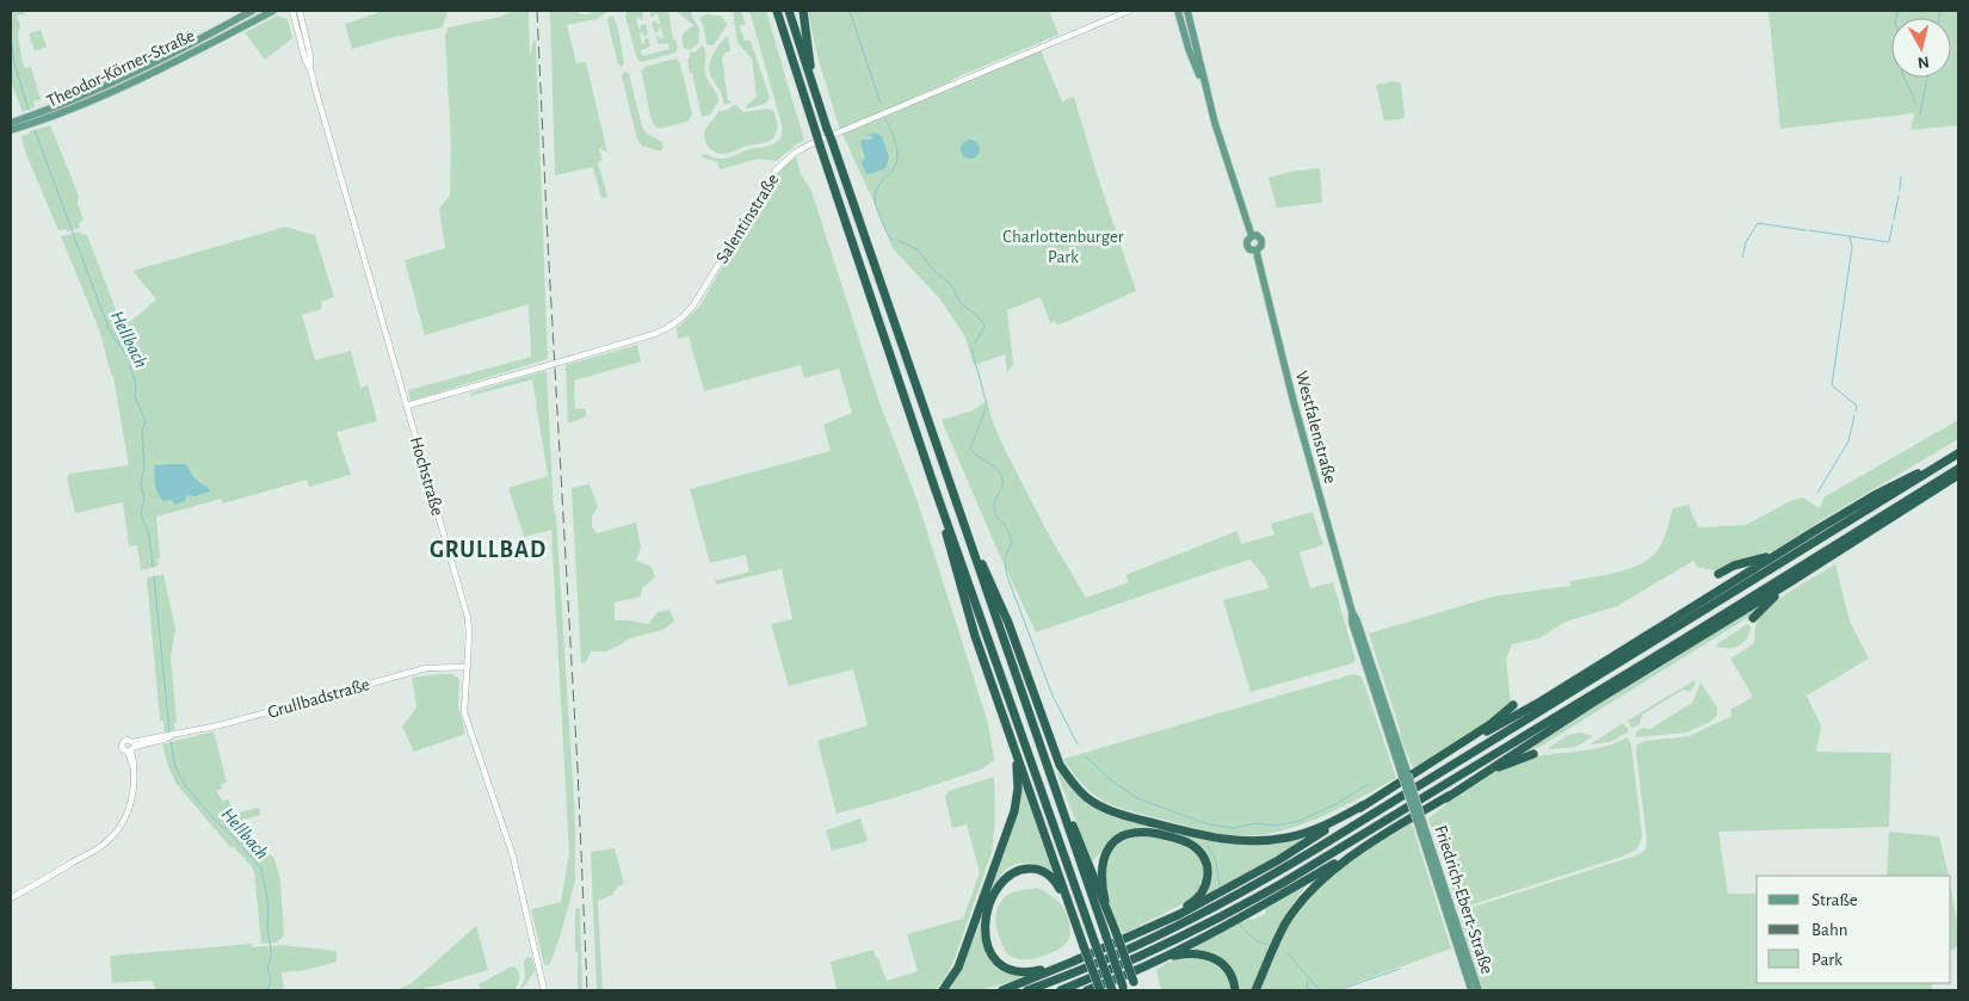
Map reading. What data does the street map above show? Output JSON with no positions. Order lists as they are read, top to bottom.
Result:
{
  "streets": {
    "main road": ["Theodor-Körner-Straße", "Westfalenstraße", "Friedrich-Ebert-Straße"],
    "street": ["Salentinstraße", "Hochstraße", "Grullbadstraße"]
  },
  "crossings": [
    ["Salentinstraße", "Hochstraße"],
    ["Westfalenstraße", "Friedrich-Ebert-Straße"],
    ["Hochstraße", "Grullbadstraße"]
  ],
  "districts": ["GRULLBAD"],
  "water": ["Hellbach"],
  "parks": ["Charlottenburger Park"],
  "legend": ["Straße", "Bahn", "Park"],
  "north": "bottom"
}
